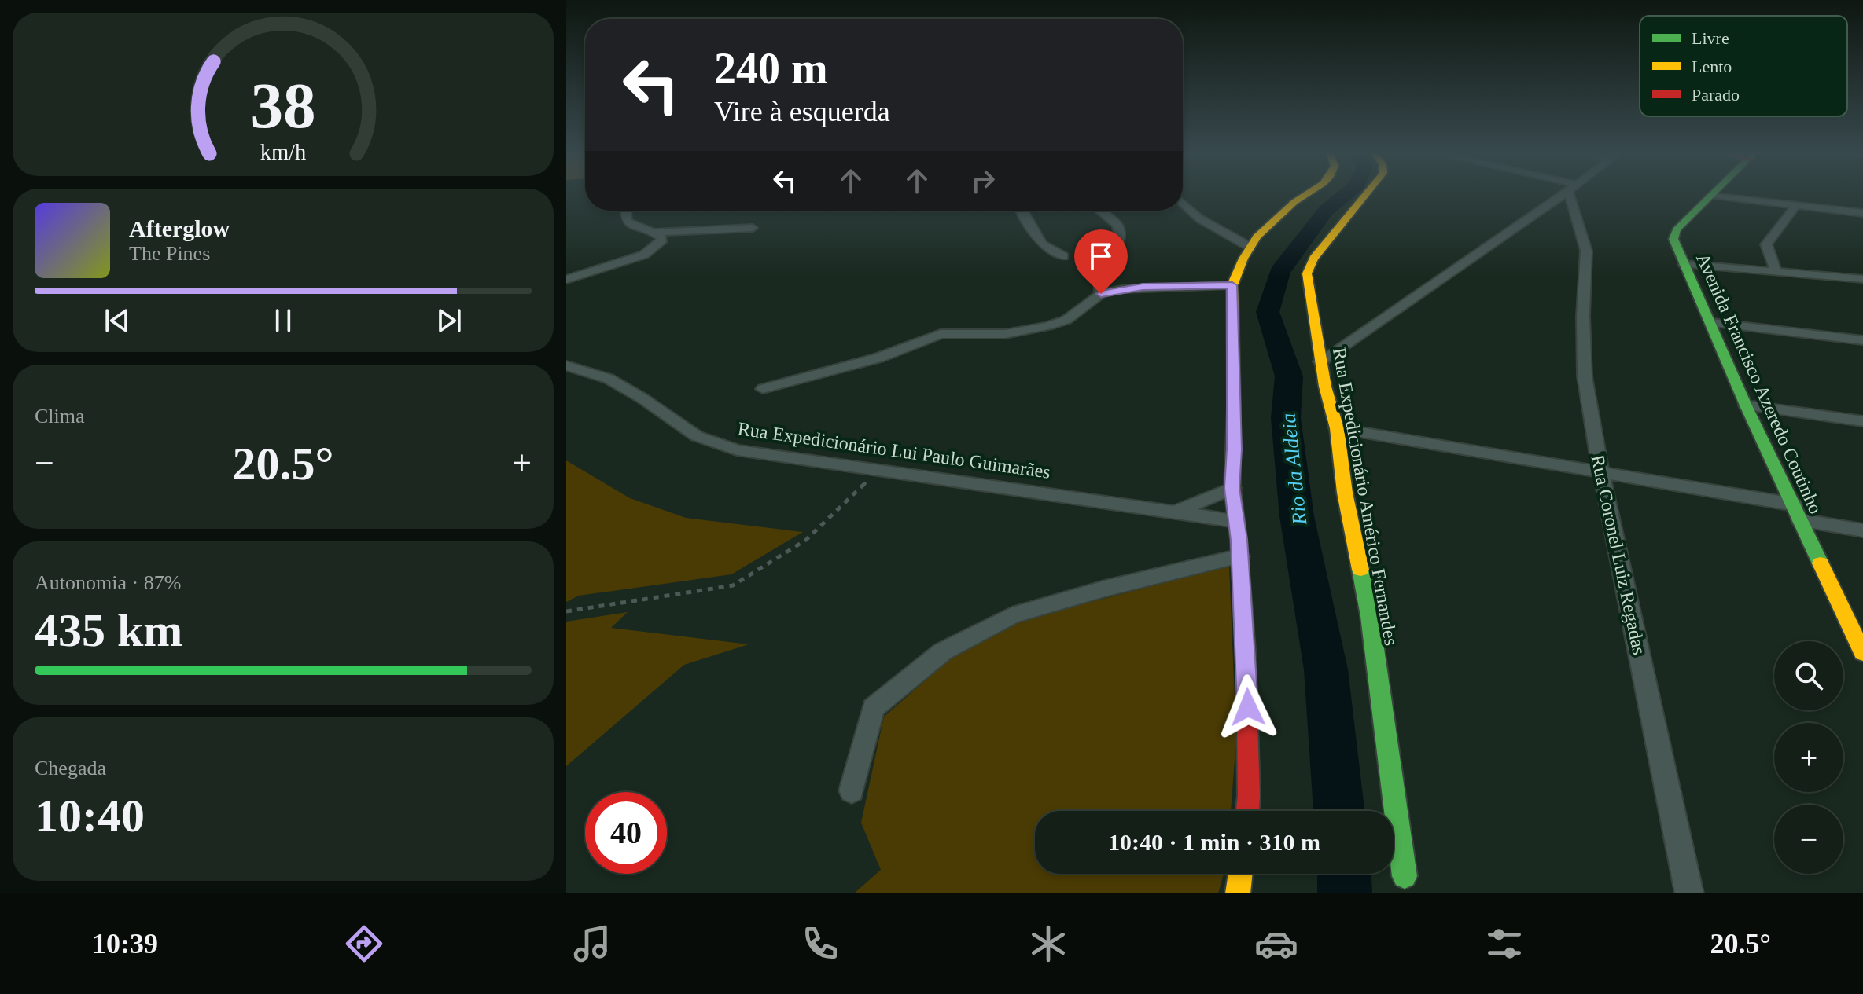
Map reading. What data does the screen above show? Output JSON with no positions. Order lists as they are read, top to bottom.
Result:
{
  "streets": {
    "street": [
      "Avenida Francisco Azeredo Coutinho",
      "Rua Expedicionário Lui Paulo Guimarães",
      "Rua Expedicionário Américo Fernandes",
      "Rua Coronel Luiz Regadas"
    ]
  },
  "water": ["Rio da Aldeia"],
  "legend": ["Livre", "Lento", "Parado"],
  "page": {
    "turn": ["240 m", "Vire à esquerda"],
    "song": ["Afterglow", "The Pines"],
    "tile": [
      "Clima",
      ["Autonomia · 87%", "435 km"],
      ["Chegada", "10:40"]
    ],
    "heat": ["−", "20.5°", "+"],
    "map_buttons": ["+", "−"],
    "limit": "40",
    "trip": "10:40 · 1 min · 310 m",
    "tabs": ["10:39", "20.5°"],
    "gauge": ["38", "km/h"]
  }
}
